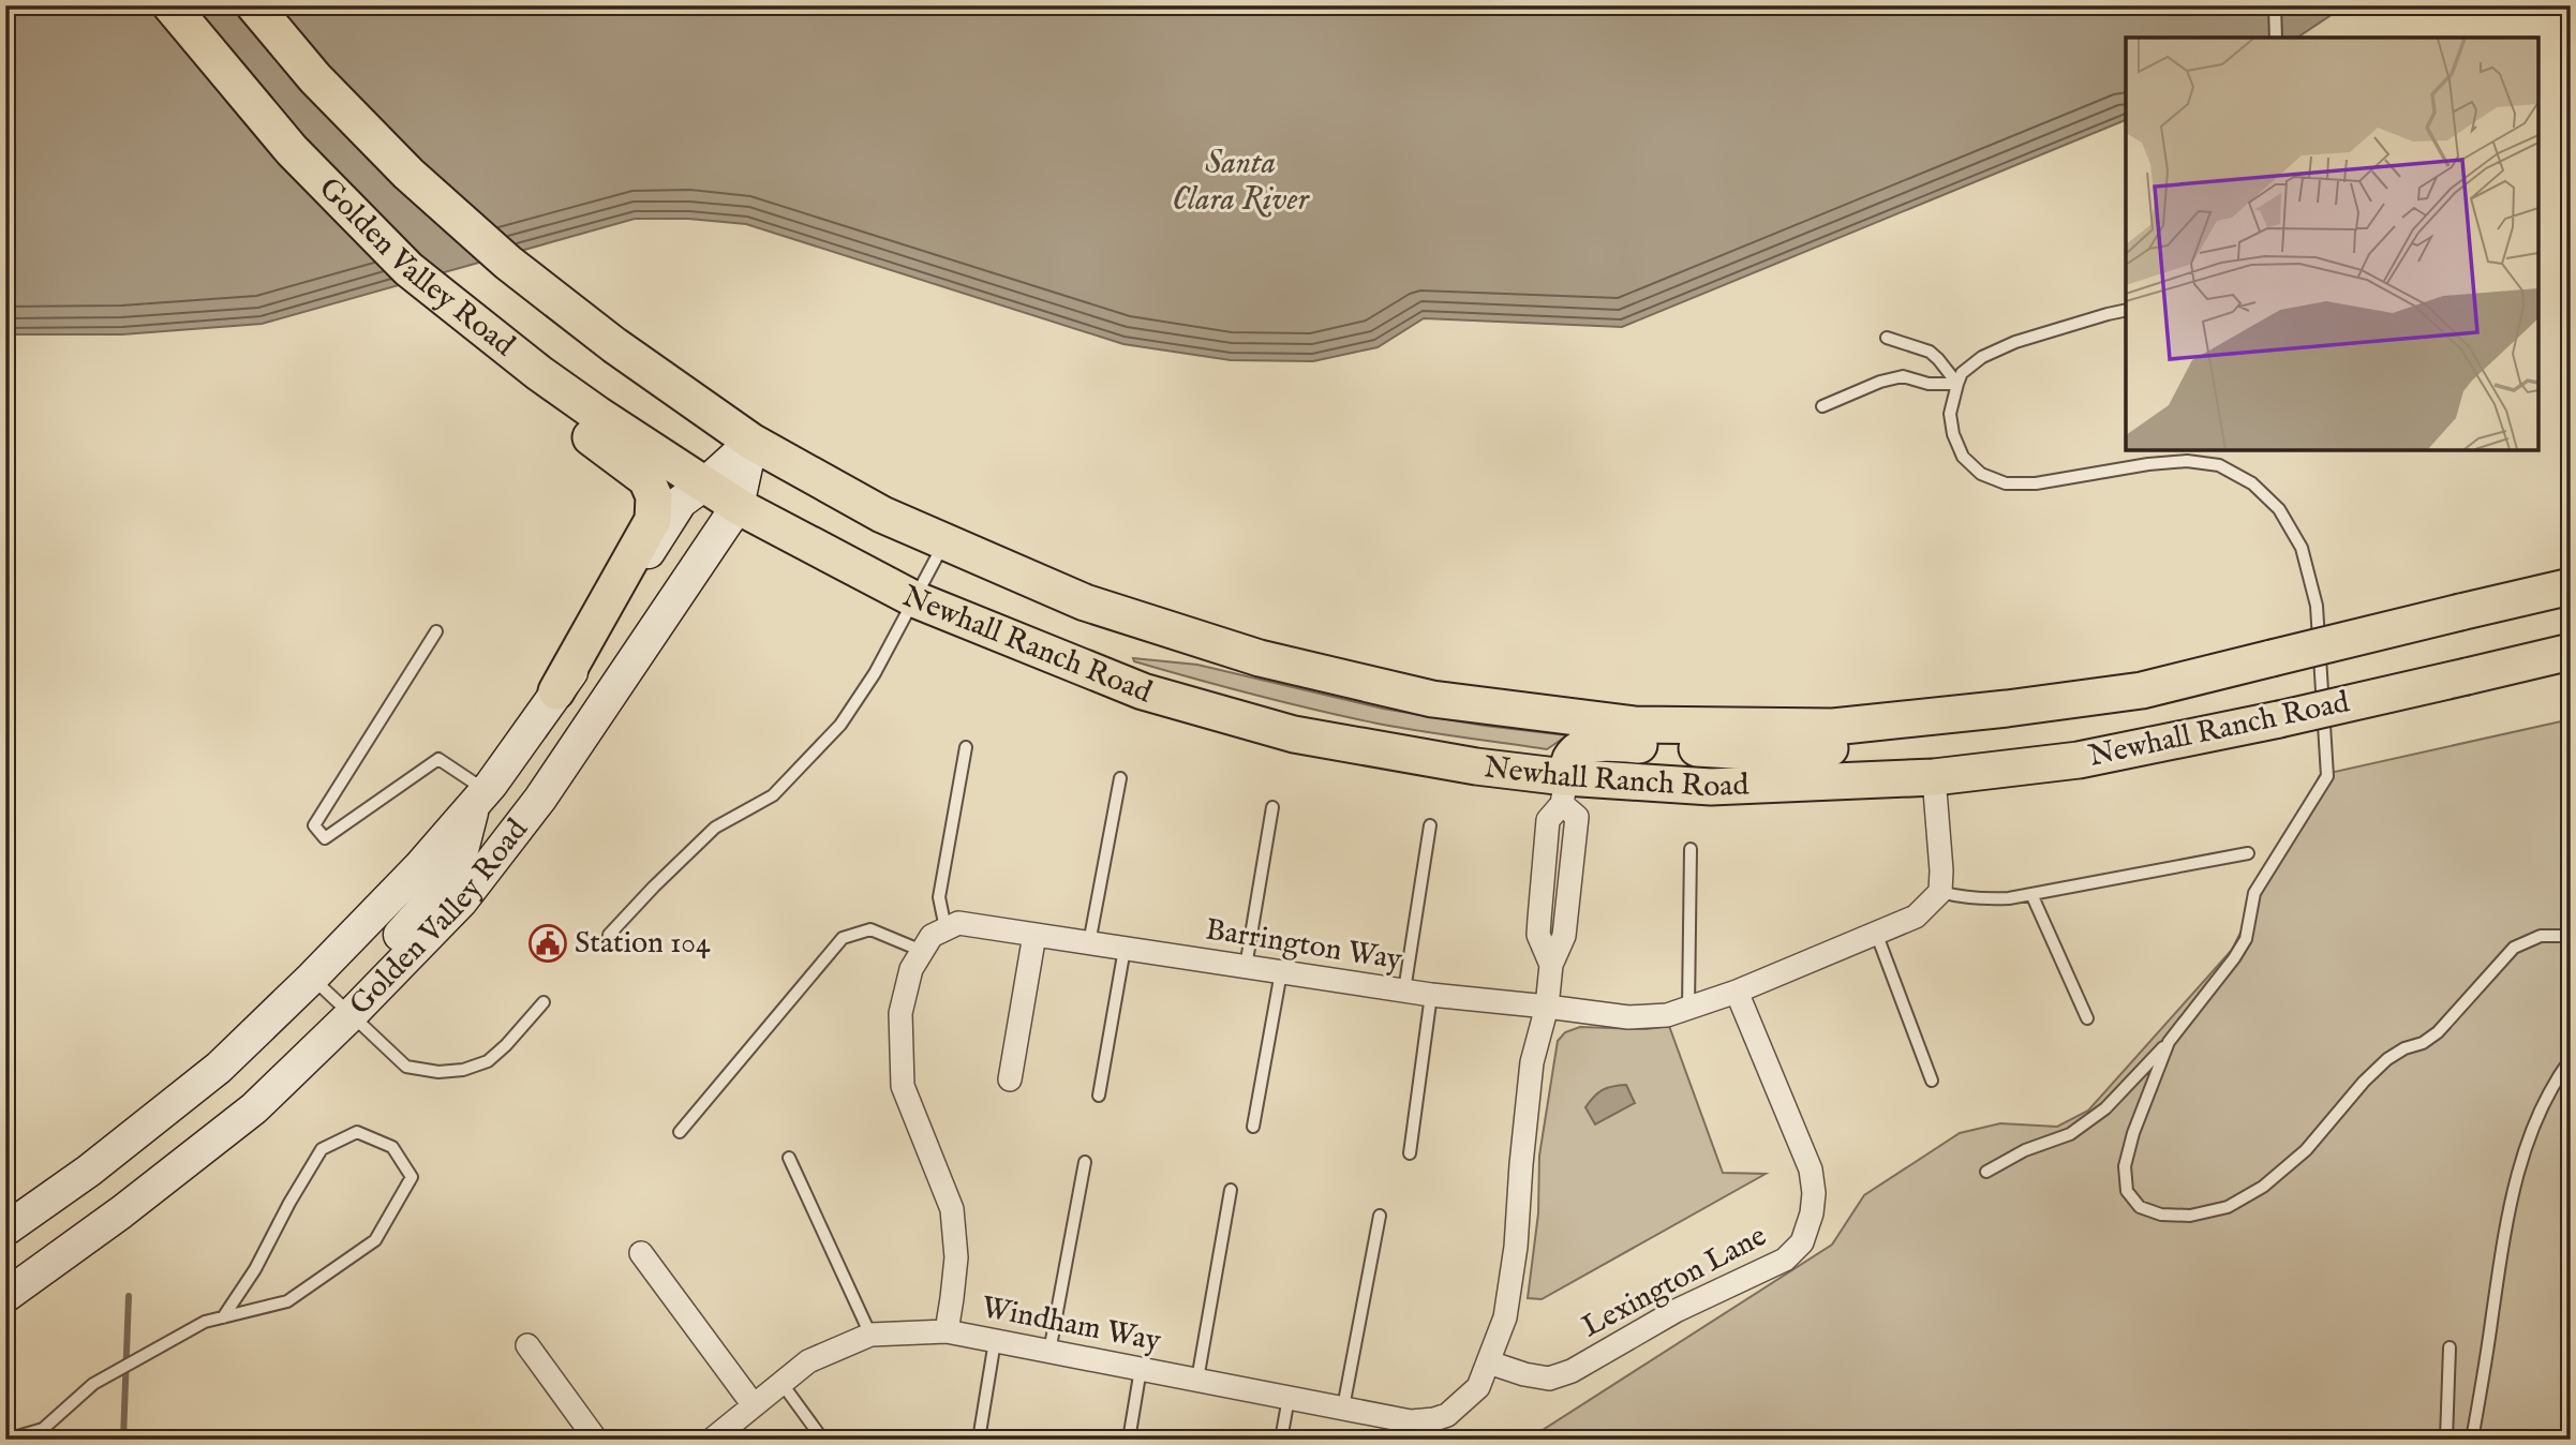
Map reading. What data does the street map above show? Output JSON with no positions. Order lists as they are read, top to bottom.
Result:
{
  "streets": {
    "main road": ["Golden Valley Road", "Newhall Ranch Road"],
    "street": ["Barrington Way", "Lexington Lane", "Windham Way"]
  },
  "crossings": [
    ["Golden Valley Road", "Newhall Ranch Road"],
    ["Barrington Way", "Lexington Lane"],
    ["Lexington Lane", "Windham Way"]
  ],
  "water": ["Santa Clara River"],
  "places": {
    "public building": ["Station 104"]
  }
}
